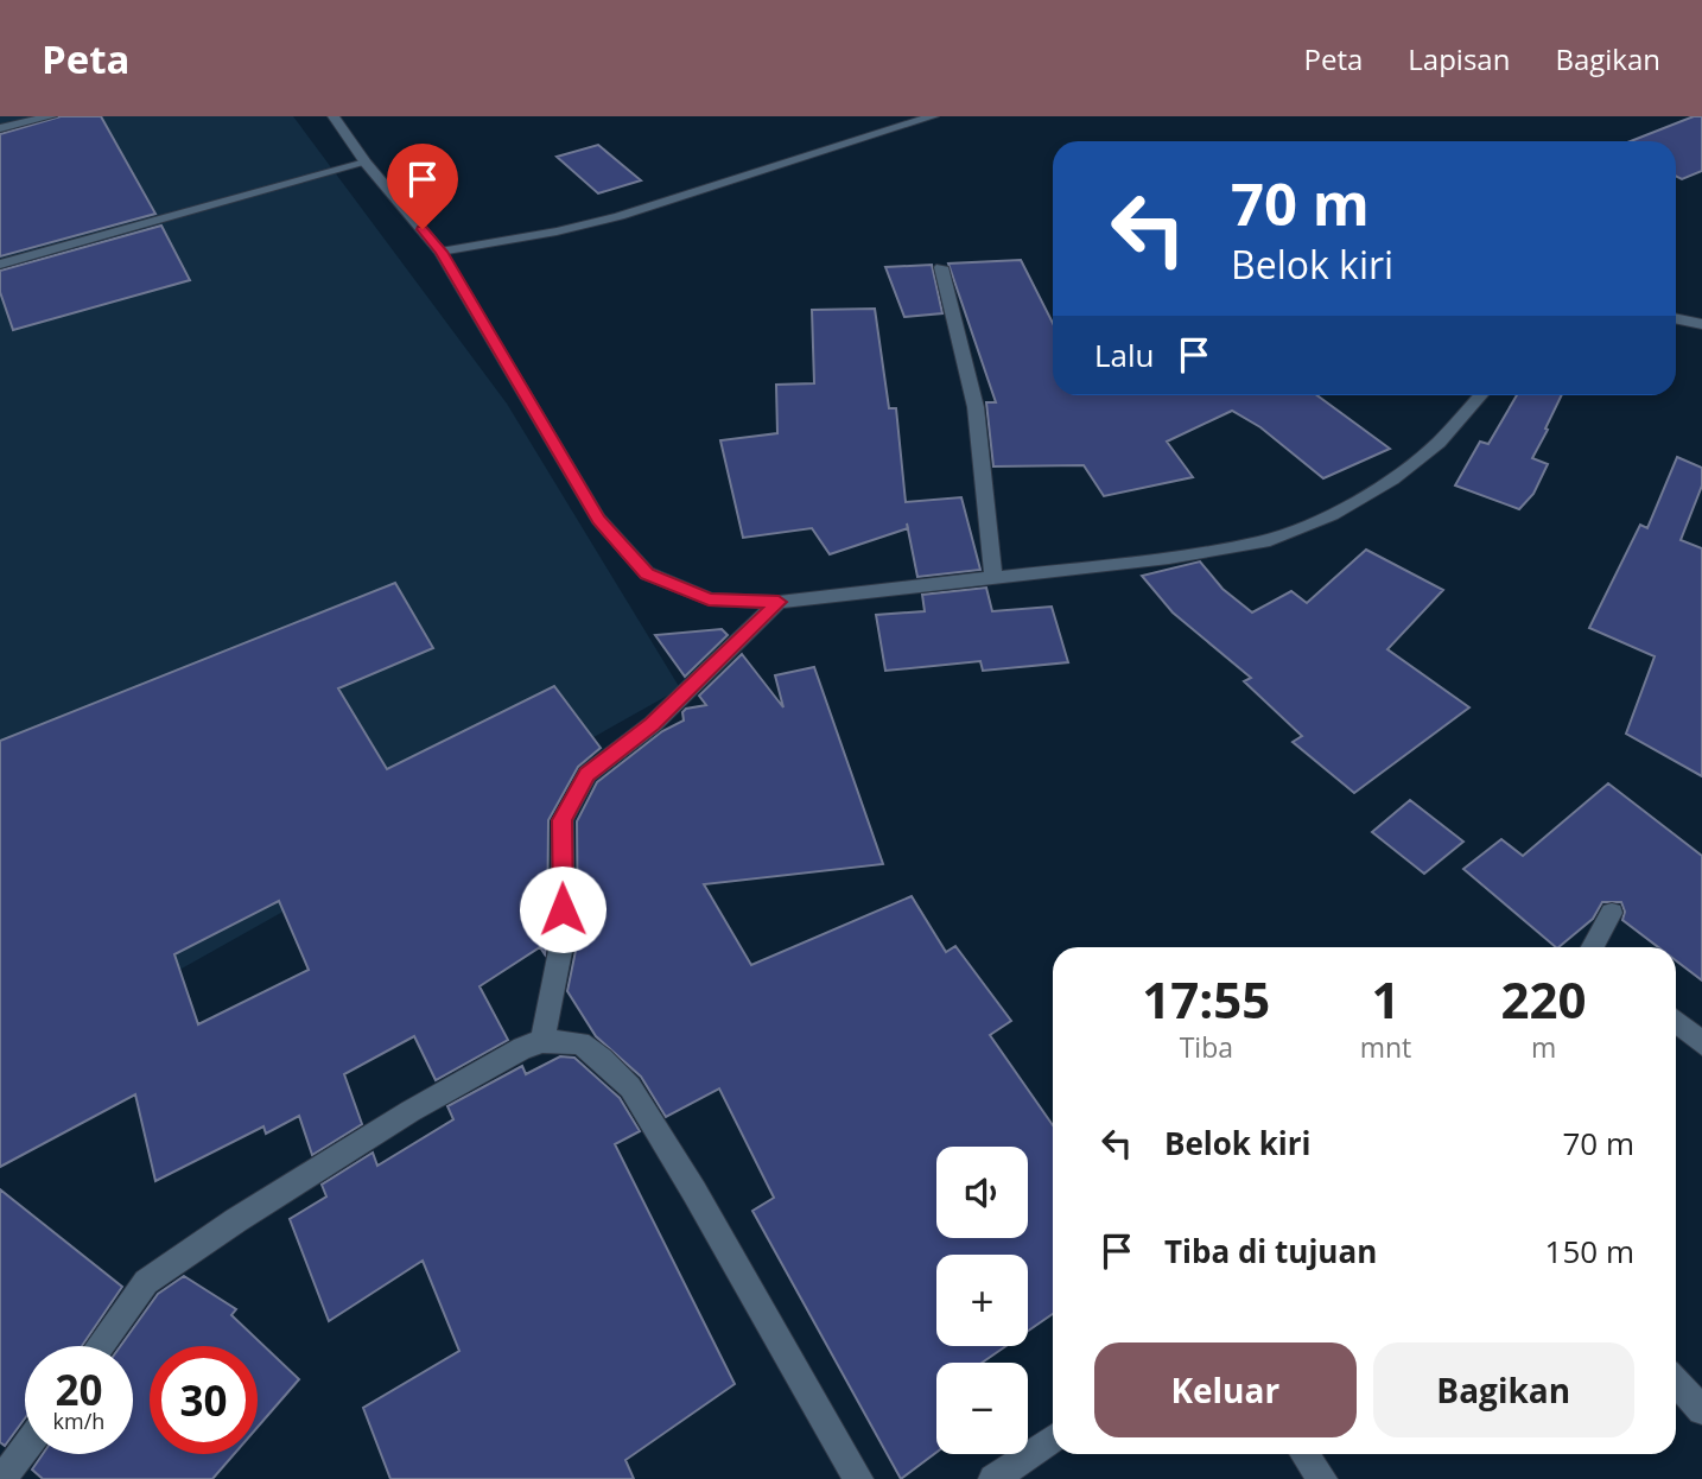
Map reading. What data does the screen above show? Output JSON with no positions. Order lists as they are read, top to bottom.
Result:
{
  "page": {
    "header": "Peta",
    "nav": ["Peta", "Lapisan", "Bagikan"],
    "turn": ["70 m", "Belok kiri"],
    "then": "Lalu",
    "eta": [
      "17:55",
      "Tiba",
      "1",
      "mnt",
      "220",
      "m"
    ],
    "list": [
      {
        "name": "Belok kiri",
        "value": "70 m"
      },
      {
        "name": "Tiba di tujuan",
        "value": "150 m"
      }
    ],
    "map_buttons": ["+", "−"],
    "buttons": ["Keluar", "Bagikan"],
    "speed": "20 km/h",
    "limit": "30"
  }
}
